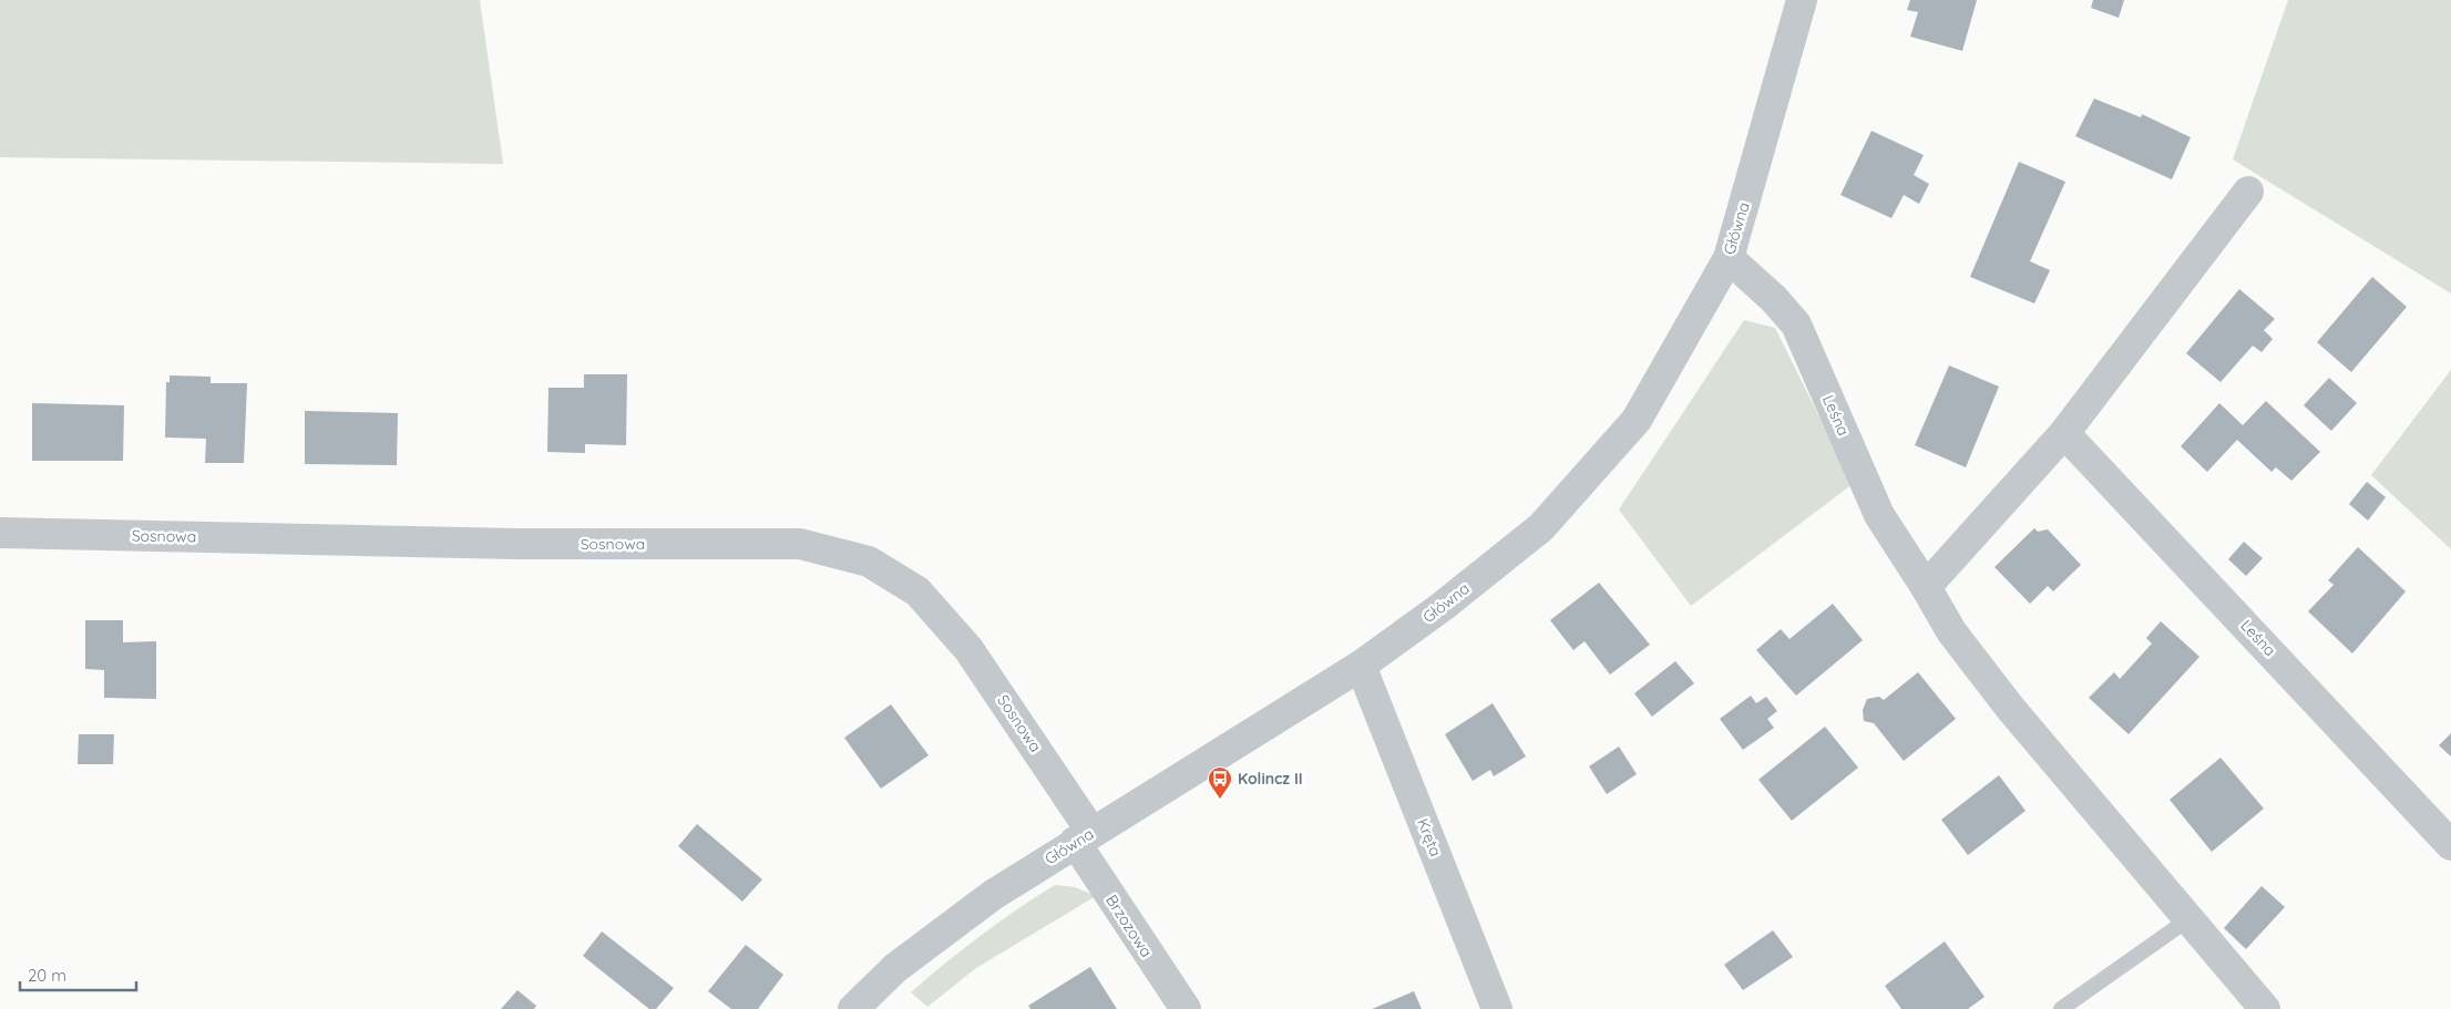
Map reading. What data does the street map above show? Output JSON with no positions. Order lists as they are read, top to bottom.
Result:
{
  "streets": {
    "street": [
      "Główna",
      "Leśna",
      "Sosnowa",
      "Kręta",
      "Brzozowa"
    ]
  },
  "crossings": [
    ["Główna", "Leśna"],
    ["Główna", "Sosnowa"],
    ["Główna", "Kręta"],
    ["Główna", "Brzozowa"],
    ["Sosnowa", "Brzozowa"]
  ],
  "places": {
    "bus stop": ["Kolincz II"]
  },
  "scale_bar": "20 m"
}
